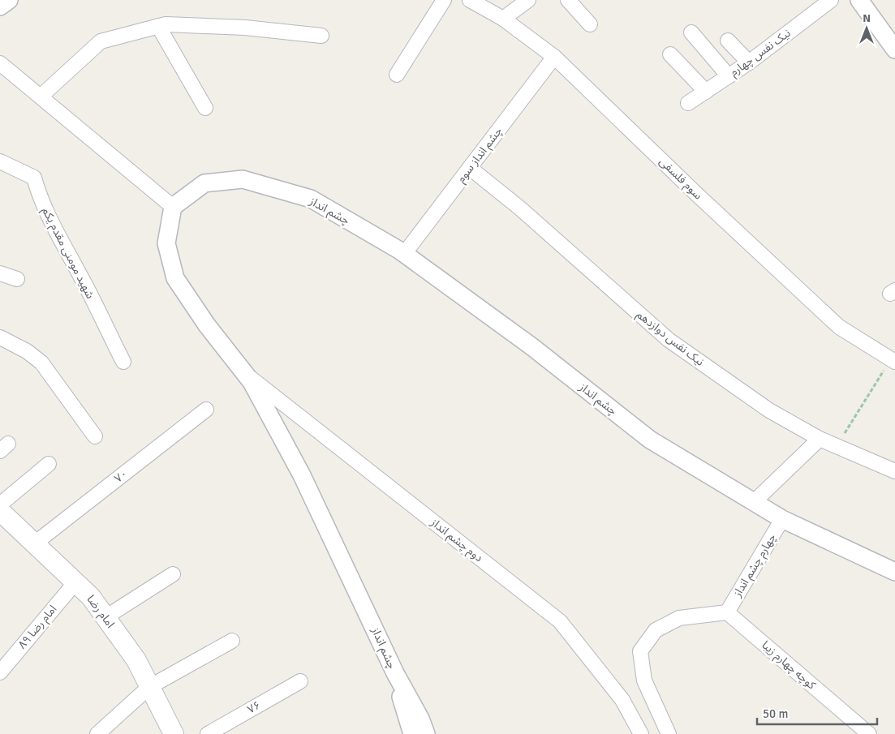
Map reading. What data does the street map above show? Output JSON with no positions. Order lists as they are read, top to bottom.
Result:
{
  "streets": {
    "main road": ["امام رضا"],
    "street": [
      "نیک نفس چهارم",
      "چشم انداز سوم",
      "سوم فلسفی",
      "چشم انداز",
      "شهید مومنی مقدم یکم",
      "نیک نفس دوازدهم",
      "۷۰",
      "دوم چشم انداز",
      "چهارم چشم انداز",
      "امام رضا ۸۹",
      "کوچه چهارم زیبا",
      "۷۶"
    ]
  },
  "crossings": [
    ["چشم انداز سوم", "سوم فلسفی"],
    ["چشم انداز سوم", "چشم انداز"],
    ["چشم انداز سوم", "نیک نفس دوازدهم"],
    ["چشم انداز", "دوم چشم انداز"],
    ["چشم انداز", "چهارم چشم انداز"],
    ["۷۰", "امام رضا"],
    ["چهارم چشم انداز", "کوچه چهارم زیبا"],
    ["امام رضا", "امام رضا ۸۹"]
  ],
  "scale_bar": "50 m",
  "north": "top"
}
